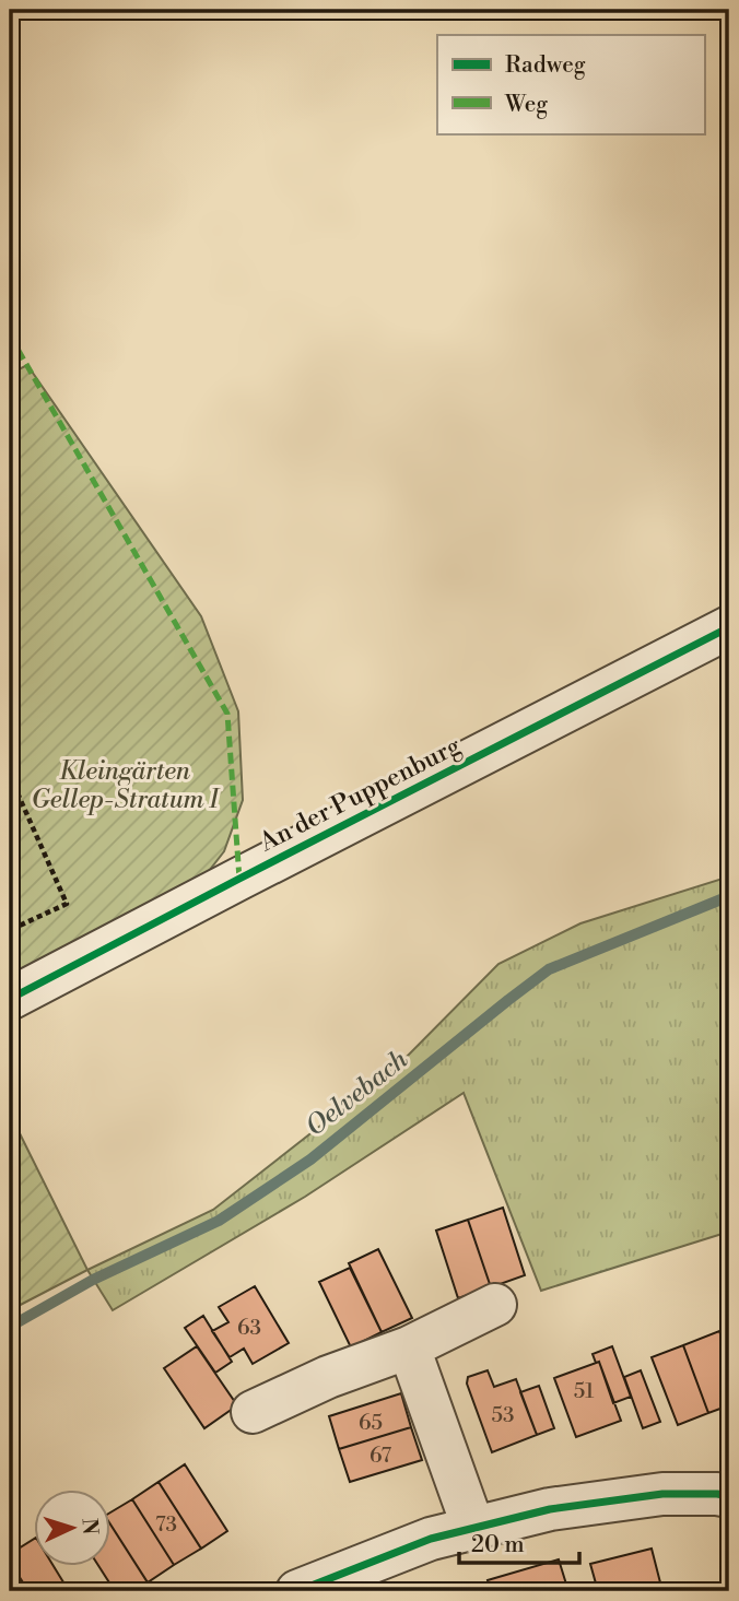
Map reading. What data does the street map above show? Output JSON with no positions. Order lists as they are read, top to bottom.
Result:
{
  "streets": {
    "street": ["An der Puppenburg"]
  },
  "water": ["Oelvebach"],
  "parks": ["Kleingärten Gellep-Stratum I"],
  "house_numbers": [
    "63",
    "51",
    "53",
    "65",
    "67",
    "73"
  ],
  "legend": ["Radweg", "Weg"],
  "scale_bar": "20 m",
  "north": "right"
}
